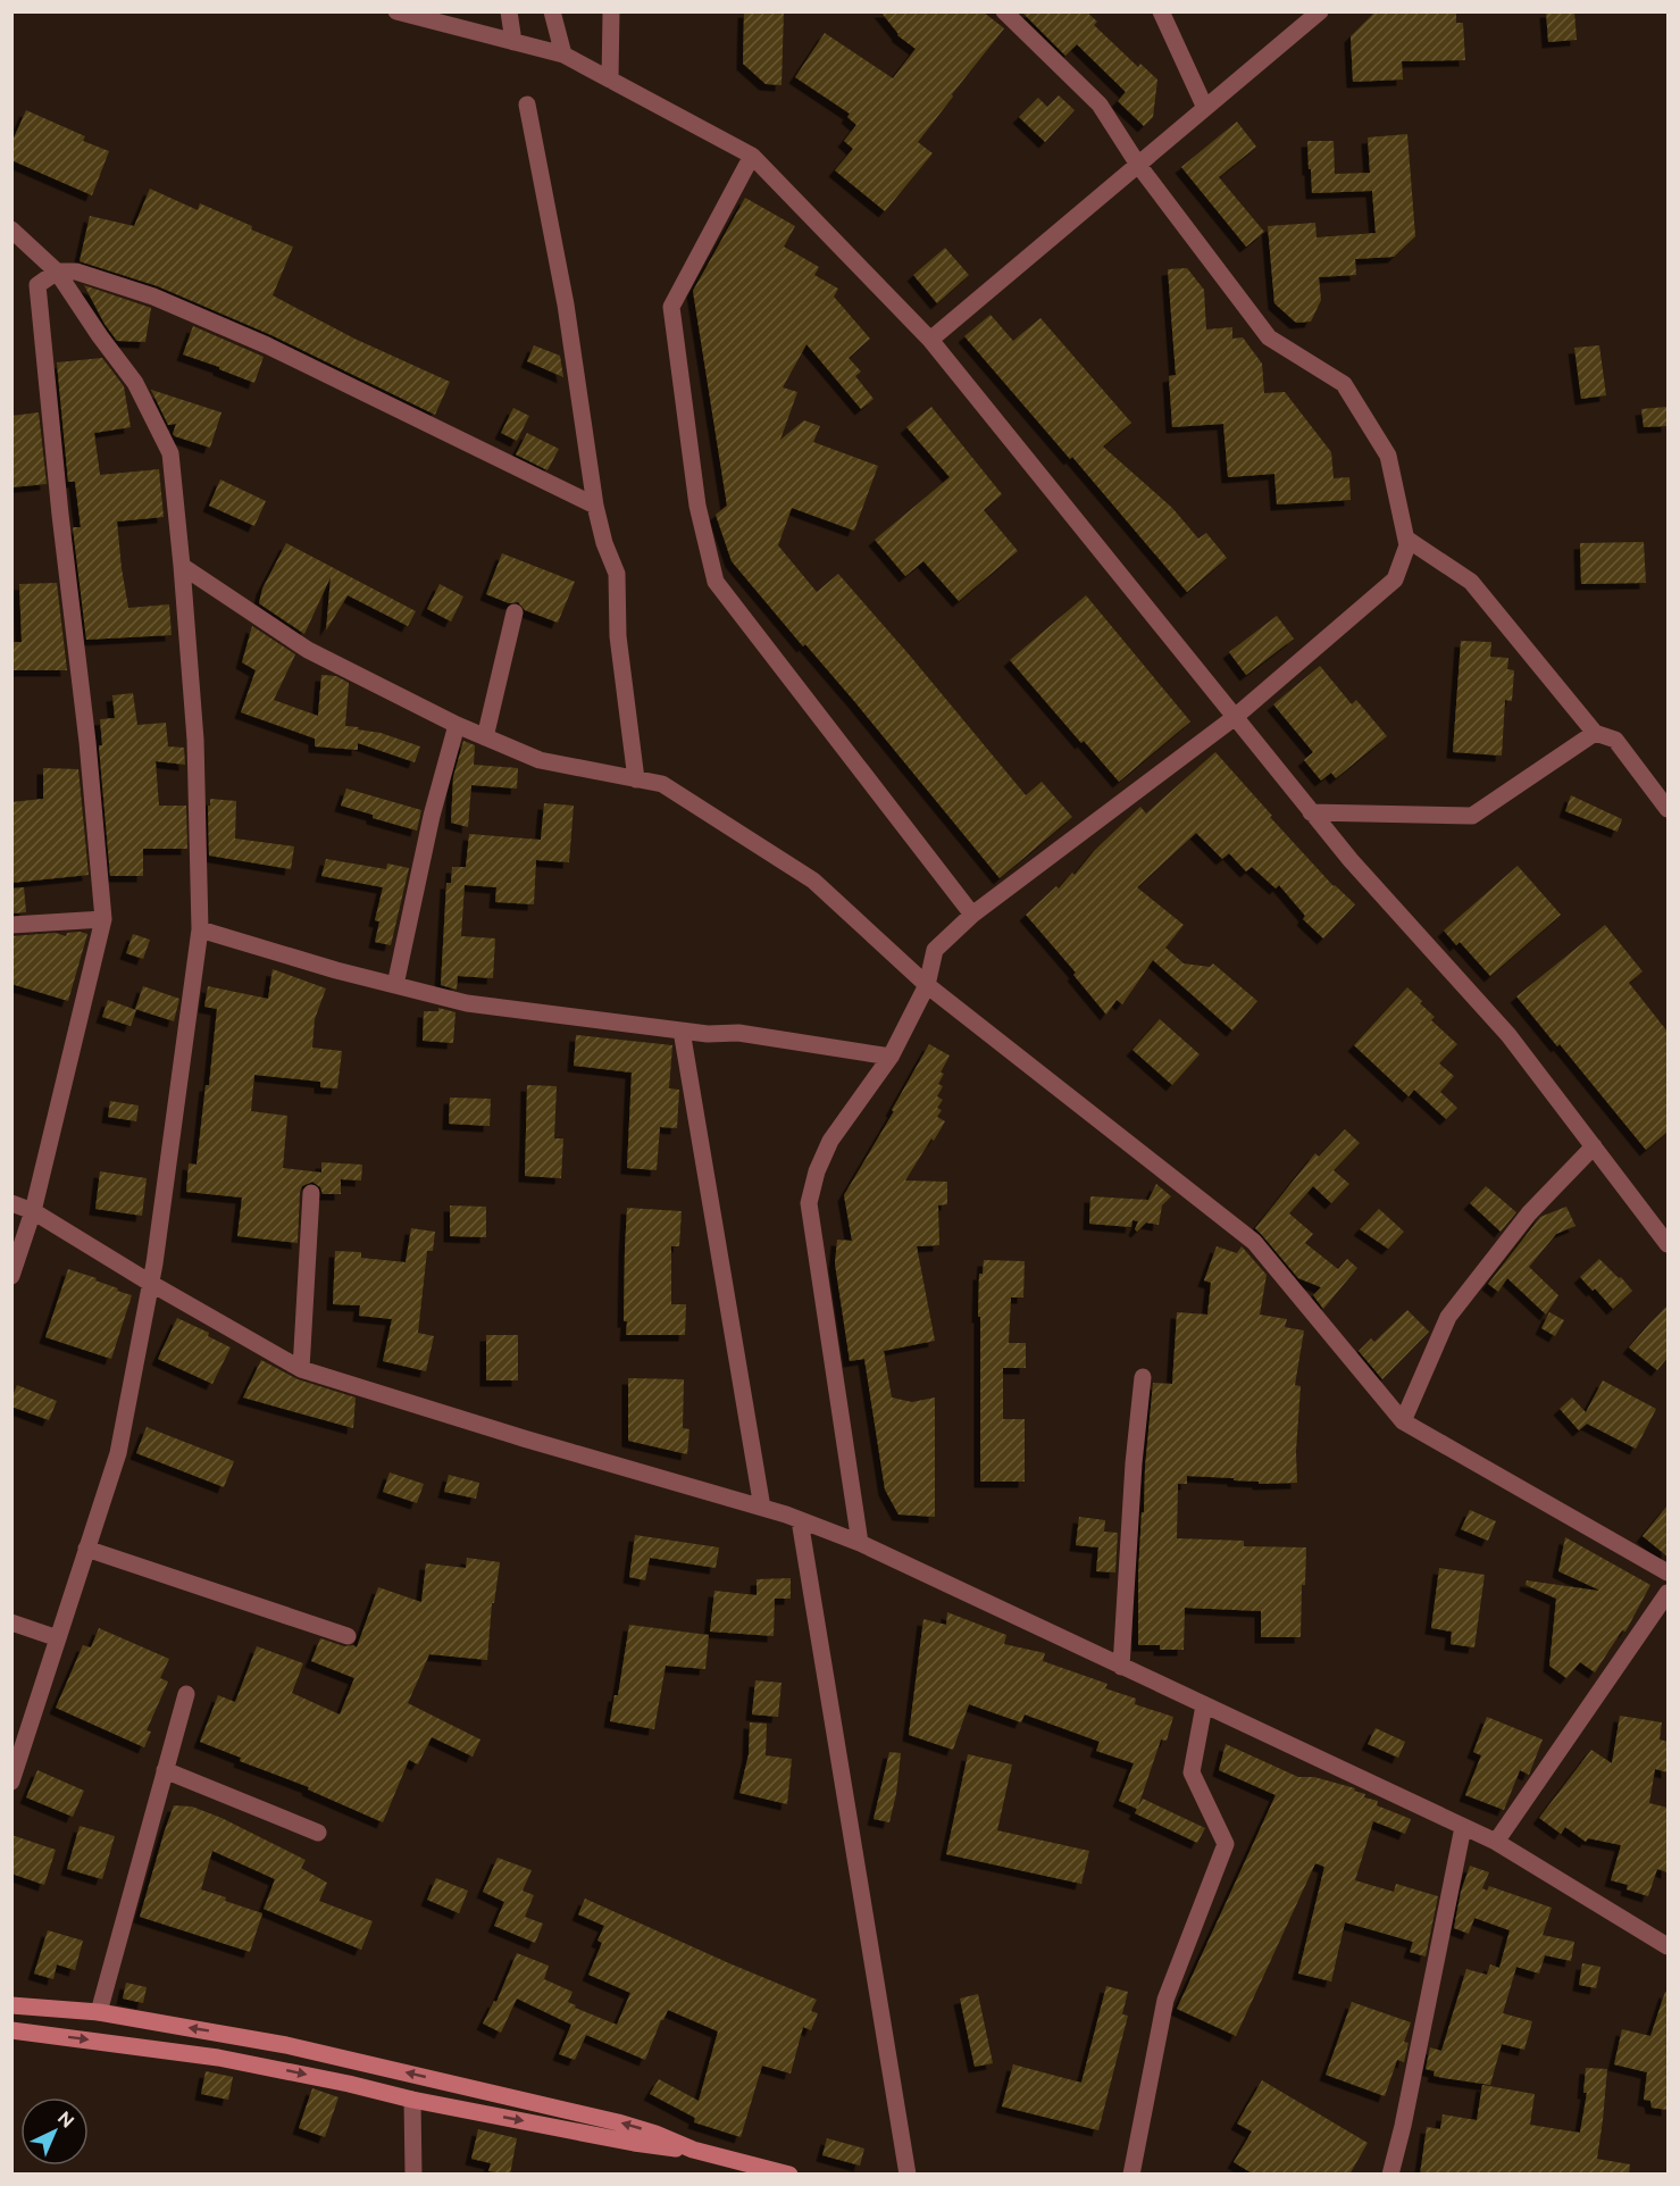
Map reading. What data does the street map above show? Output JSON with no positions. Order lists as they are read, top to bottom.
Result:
{
  "north": "top right"
}
